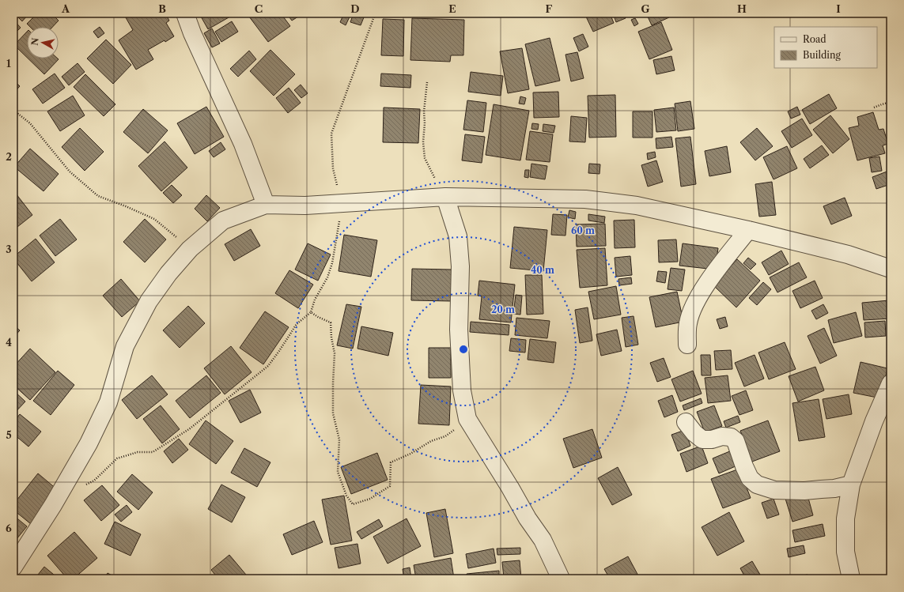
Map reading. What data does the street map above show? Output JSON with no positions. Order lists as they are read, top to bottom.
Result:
{
  "legend": ["Road", "Building"],
  "north": "left",
  "grid": {
    "columns": [
      "A",
      "B",
      "C",
      "D",
      "E",
      "F",
      "G",
      "H",
      "I"
    ],
    "rows": [
      "1",
      "2",
      "3",
      "4",
      "5",
      "6"
    ]
  },
  "rings": ["60 m", "40 m", "20 m"]
}
